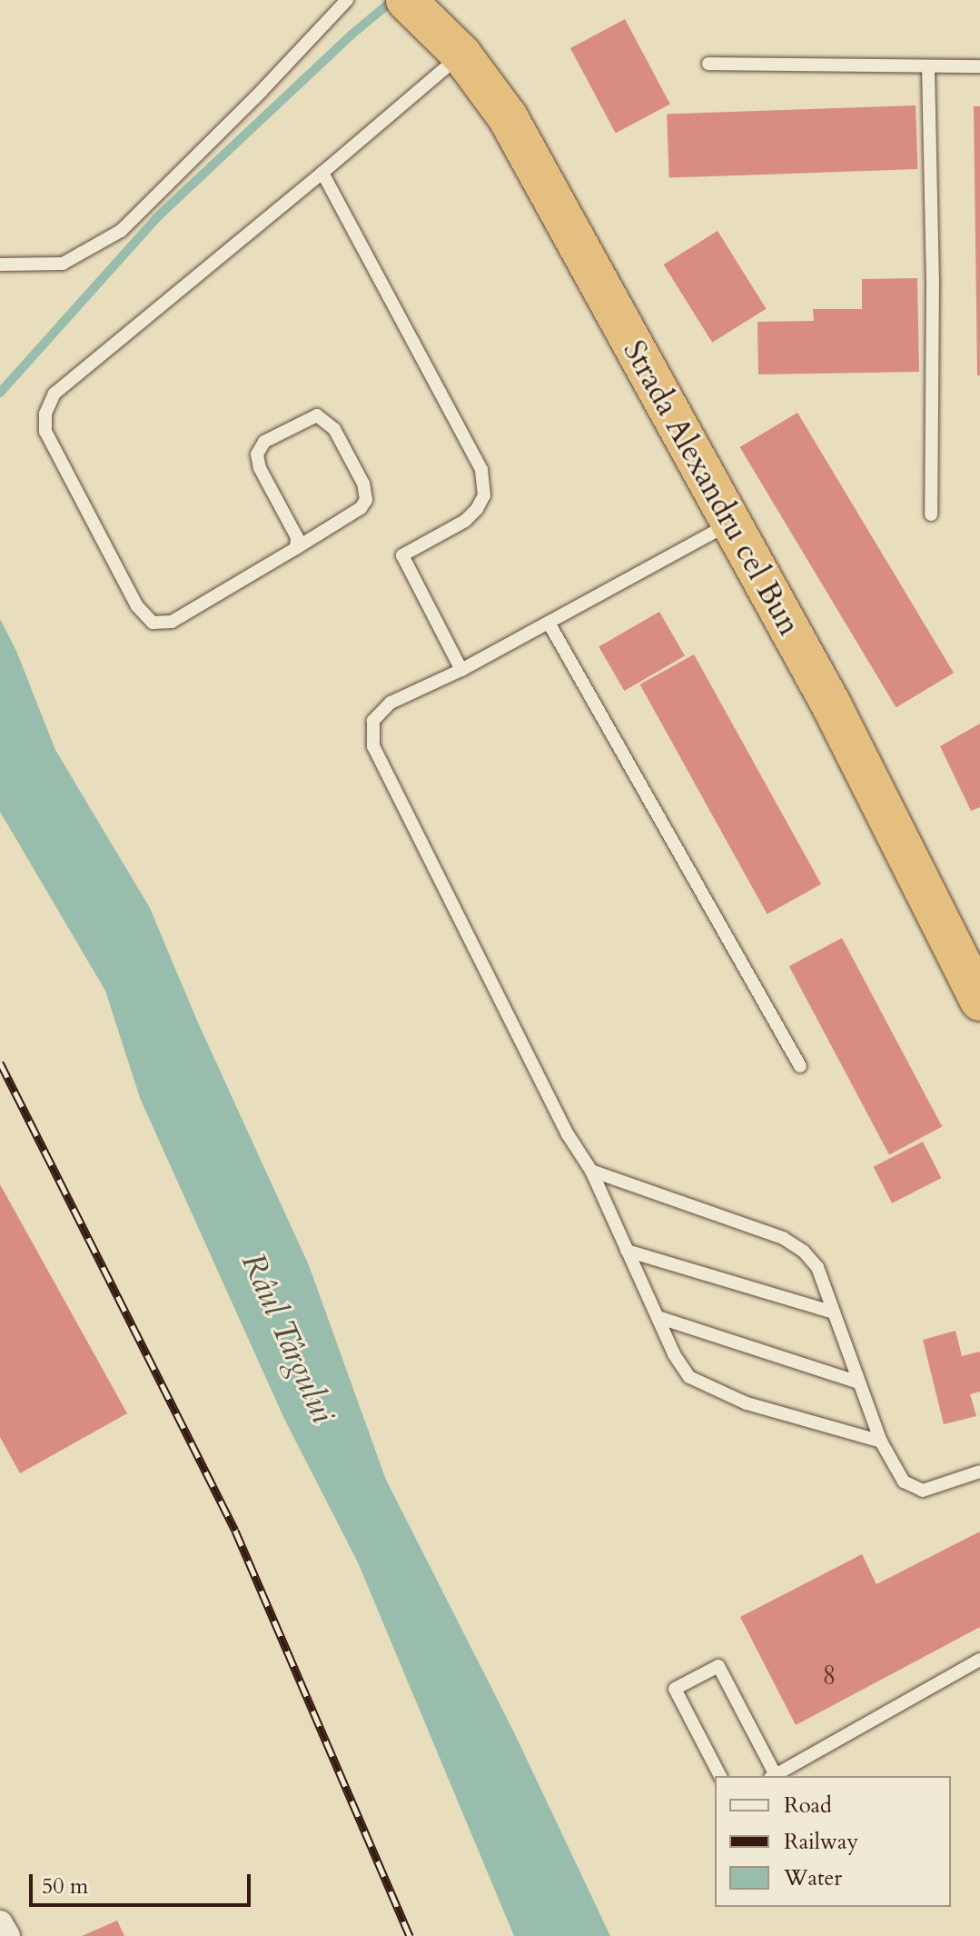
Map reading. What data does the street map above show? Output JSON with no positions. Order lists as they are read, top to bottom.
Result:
{
  "streets": {
    "highway": ["Strada Alexandru cel Bun"]
  },
  "water": ["Râul Târgului"],
  "house_numbers": ["8"],
  "legend": ["Road", "Railway", "Water"],
  "scale_bar": "50 m"
}
